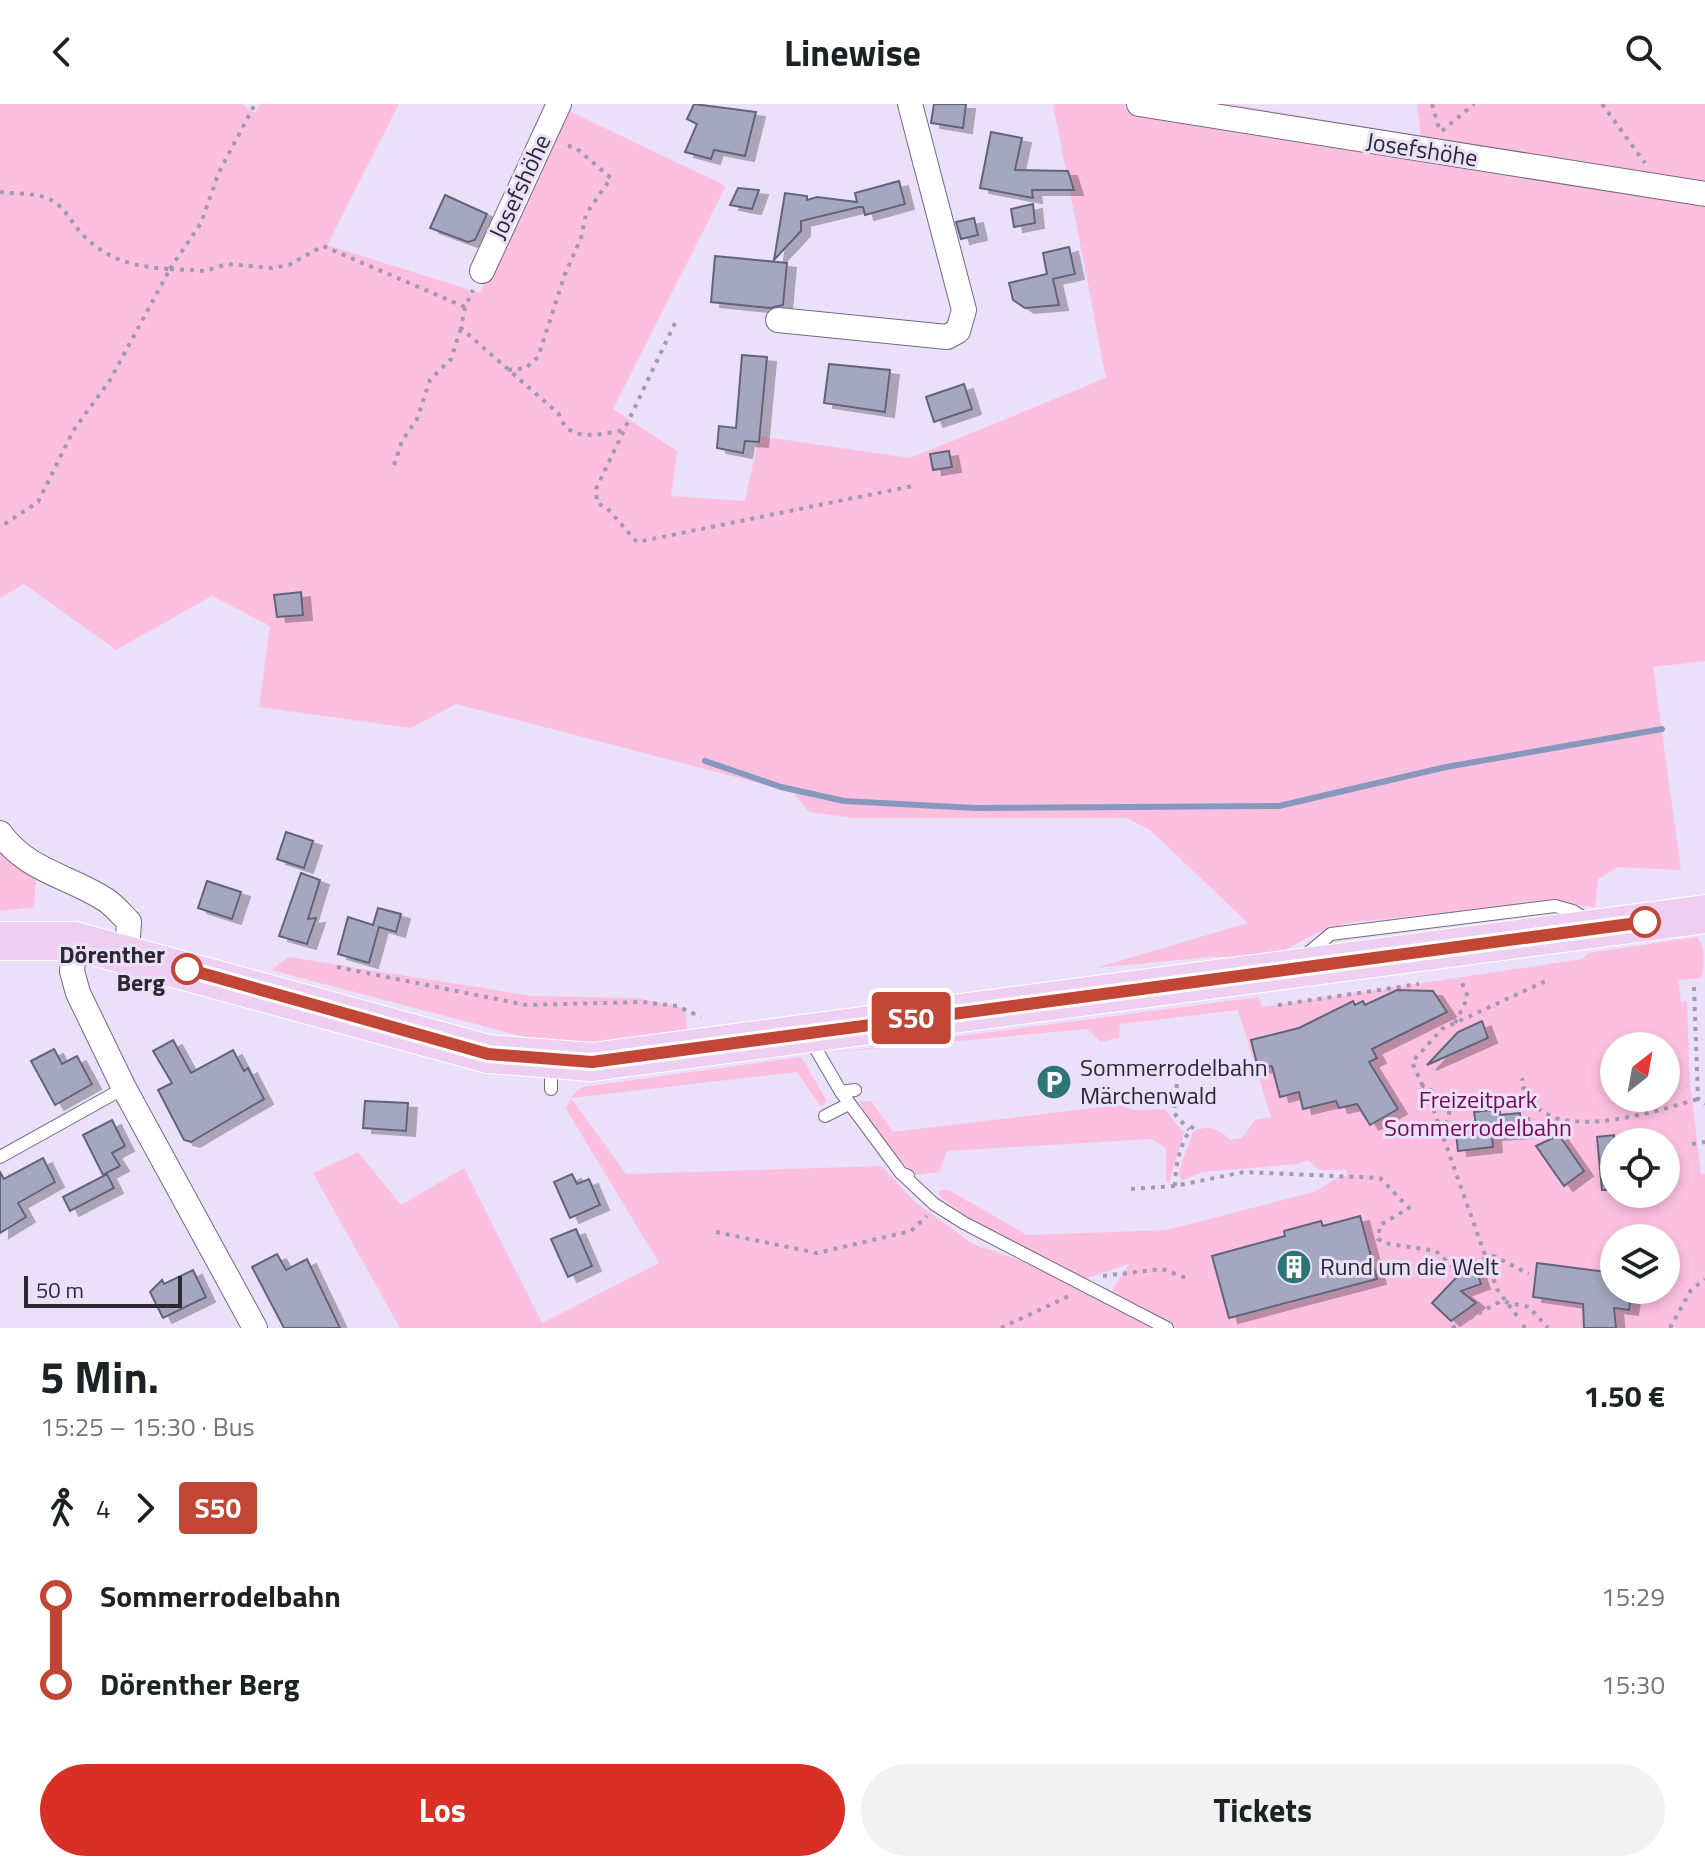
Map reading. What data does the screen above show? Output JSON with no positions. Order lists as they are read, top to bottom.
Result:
{
  "streets": {
    "street": ["Josefshöhe"]
  },
  "parks": ["Freizeitpark Sommerrodelbahn"],
  "places": {
    "other": ["Dörenther Berg"],
    "parking": ["Sommerrodelbahn Märchenwald"],
    "building": ["Rund um die Welt"]
  },
  "lines": ["bus line S50"],
  "scale_bar": "50 m",
  "north": "top right",
  "page": {
    "header": "Linewise",
    "on_map": "S50",
    "scale": "50 m",
    "heading": ["5 Min.", "15:25 – 15:30 · Bus", "1.50 €"],
    "legs": ["4", "S50"],
    "list": [
      {
        "name": "Sommerrodelbahn",
        "value": "15:29"
      },
      {
        "name": "Dörenther Berg",
        "value": "15:30"
      }
    ],
    "buttons": ["Los", "Tickets"]
  }
}
